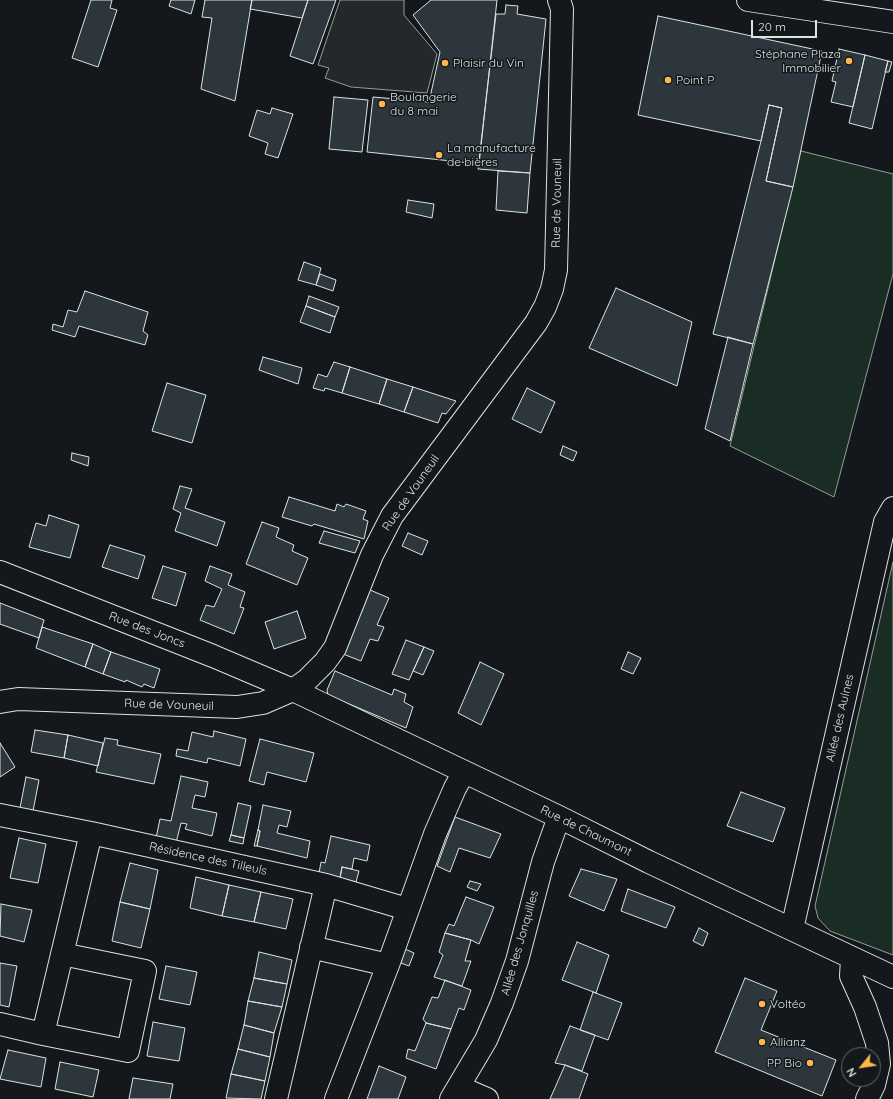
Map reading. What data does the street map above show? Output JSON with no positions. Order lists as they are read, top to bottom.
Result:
{
  "streets": {
    "street": [
      "Rue de Vouneuil",
      "Rue des Joncs",
      "Allée des Aulnes",
      "Rue de Chaumont",
      "Résidence des Tilleuls",
      "Allée des Jonquilles"
    ]
  },
  "crossings": [
    ["Rue de Vouneuil", "Rue des Joncs"],
    ["Rue de Vouneuil", "Rue de Chaumont"],
    ["Rue des Joncs", "Rue de Chaumont"],
    ["Allée des Aulnes", "Rue de Chaumont"],
    ["Rue de Chaumont", "Allée des Jonquilles"]
  ],
  "places": [
    "Stéphane Plaza Immobilier",
    "Plaisir du Vin",
    "Point P",
    "Boulangerie du 8 mai",
    "La manufacture de bières",
    "Voltéo",
    "Allianz",
    "PP Bio"
  ],
  "scale_bar": "20 m",
  "north": "bottom left"
}
